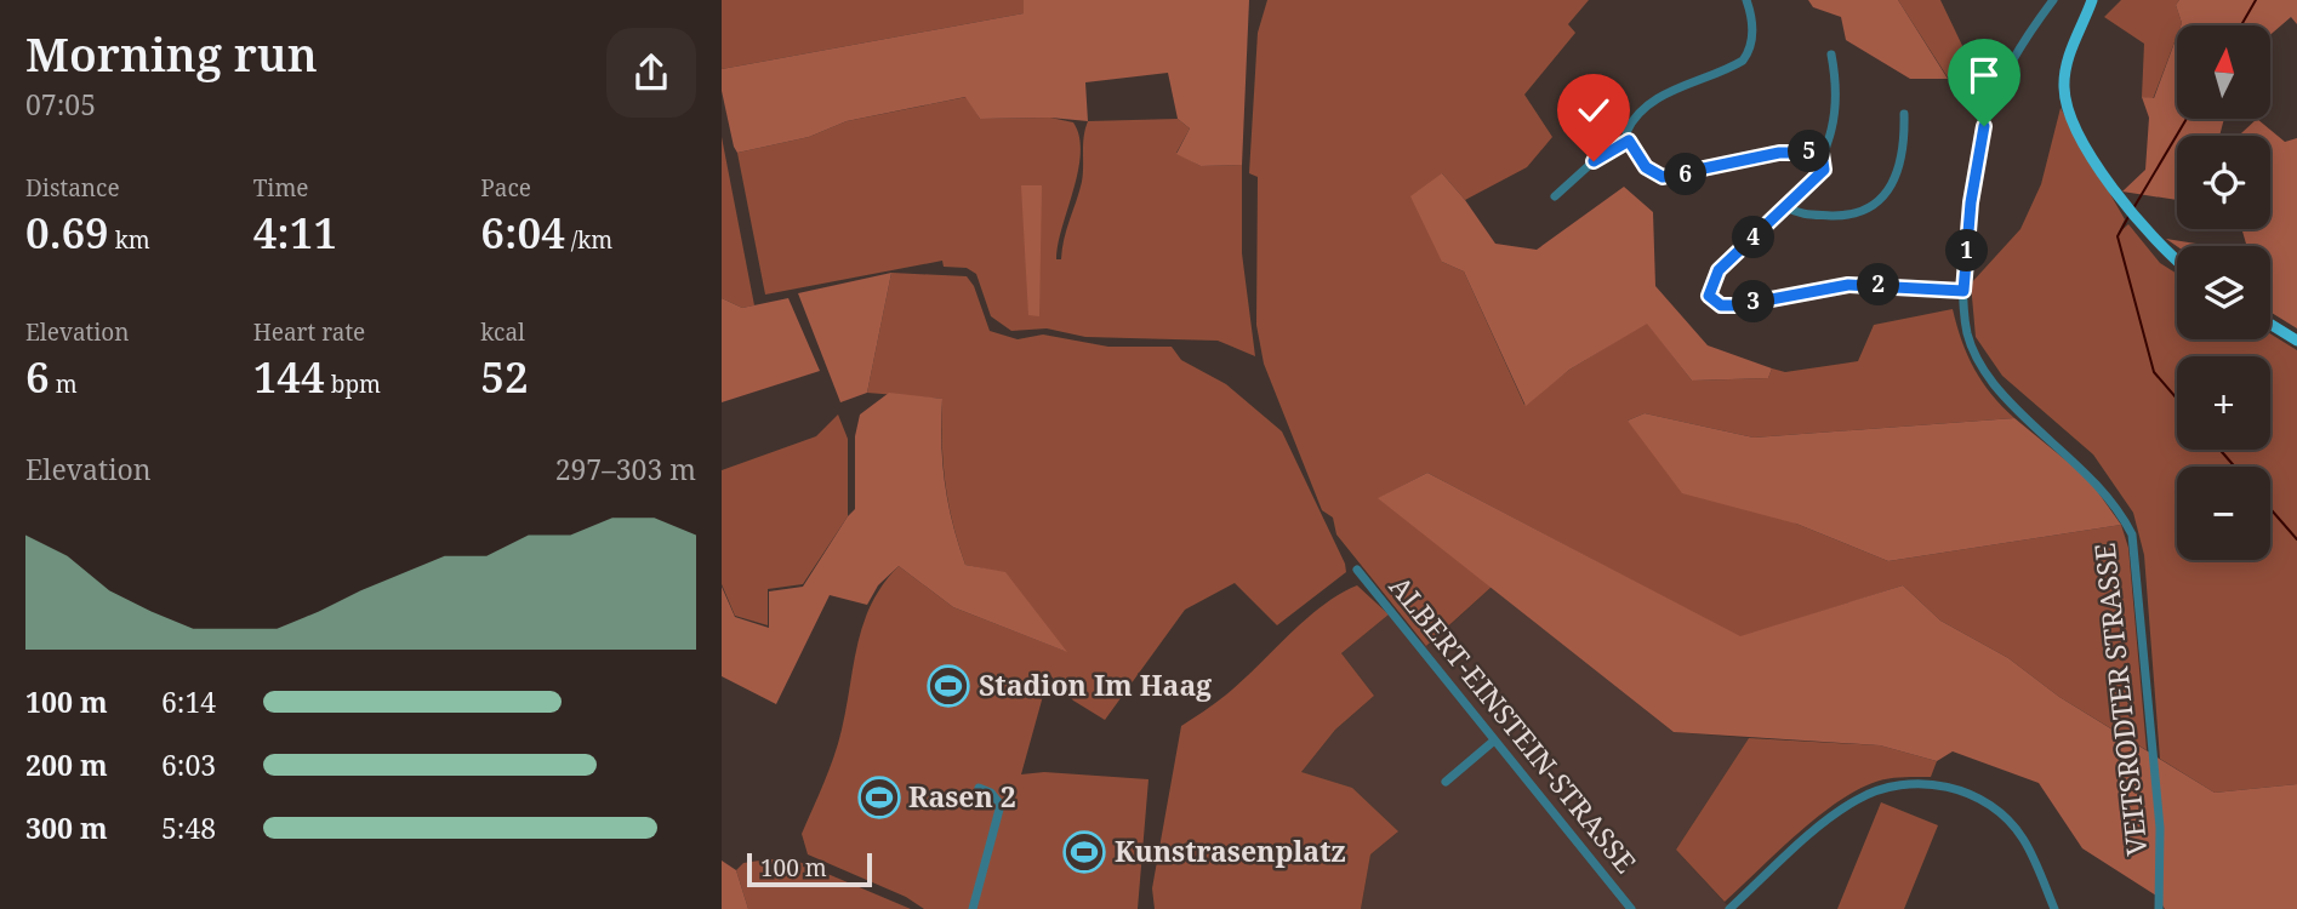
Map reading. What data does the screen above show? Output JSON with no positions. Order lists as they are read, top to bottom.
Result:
{
  "streets": {
    "street": ["VEITSRODTER STRASSE", "ALBERT-EINSTEIN-STRASSE"]
  },
  "places": {
    "sports": ["Stadion Im Haag", "Rasen 2", "Kunstrasenplatz"]
  },
  "scale_bar": "100 m",
  "north": "top",
  "page": {
    "heading": ["Morning run", "07:05"],
    "map_buttons": ["+", "−"],
    "pins": [
      "5",
      "6",
      "4",
      "1",
      "2",
      "3"
    ],
    "stats": [
      ["Distance", "0.69 km"],
      ["Time", "4:11"],
      ["Pace", "6:04 /km"],
      ["Elevation", "6 m"],
      ["Heart rate", "144 bpm"],
      ["kcal", "52"]
    ],
    "chart": ["Elevation", "297–303 m"],
    "list": [
      {
        "name": "100 m",
        "note": "6:14"
      },
      {
        "name": "200 m",
        "note": "6:03"
      },
      {
        "name": "300 m",
        "note": "5:48"
      }
    ],
    "scale": "100 m"
  }
}
